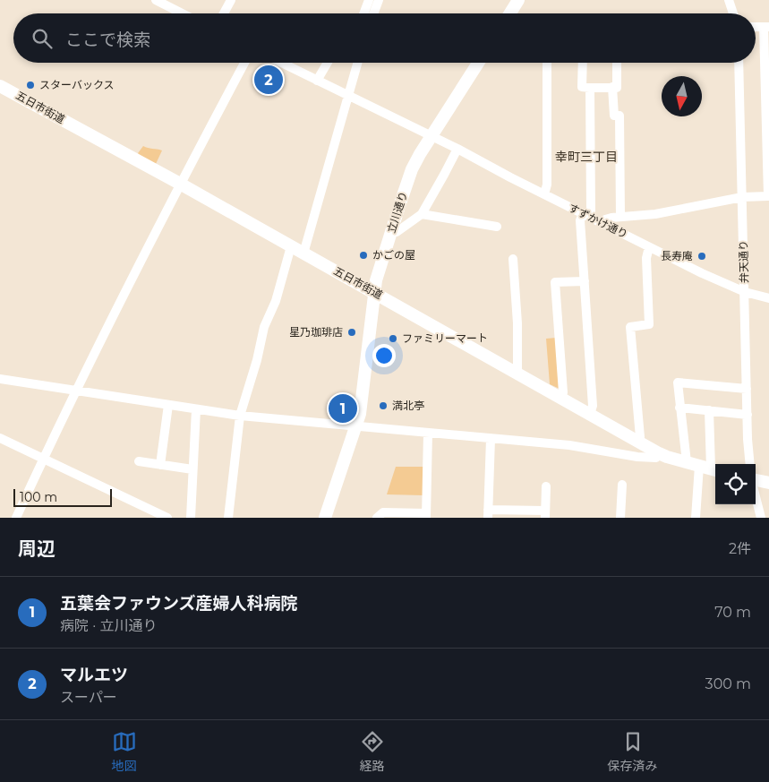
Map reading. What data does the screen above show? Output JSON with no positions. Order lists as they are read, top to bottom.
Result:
{
  "streets": {
    "main road": ["五日市街道", "立川通り"],
    "street": ["すずかけ通り", "弁天通り"]
  },
  "crossings": [
    ["五日市街道", "立川通り"],
    ["立川通り", "すずかけ通り"],
    ["すずかけ通り", "弁天通り"]
  ],
  "districts": ["幸町三丁目"],
  "places": [
    "スターバックス",
    "かごの屋",
    "長寿庵",
    "星乃珈琲店",
    "ファミリーマート",
    "満北亭"
  ],
  "scale_bar": "100 m",
  "north": "bottom",
  "page": {
    "search": "ここで検索",
    "pins": ["2", "1"],
    "scale": "100 m",
    "heading": ["周辺", "2件"],
    "list": [
      {
        "mark": "1",
        "name": "五葉会ファウンズ産婦人科病院",
        "note": "病院 · 立川通り",
        "value": "70 m"
      },
      {
        "mark": "2",
        "name": "マルエツ",
        "note": "スーパー",
        "value": "300 m"
      }
    ],
    "nav": ["地図", "経路", "保存済み"]
  }
}
